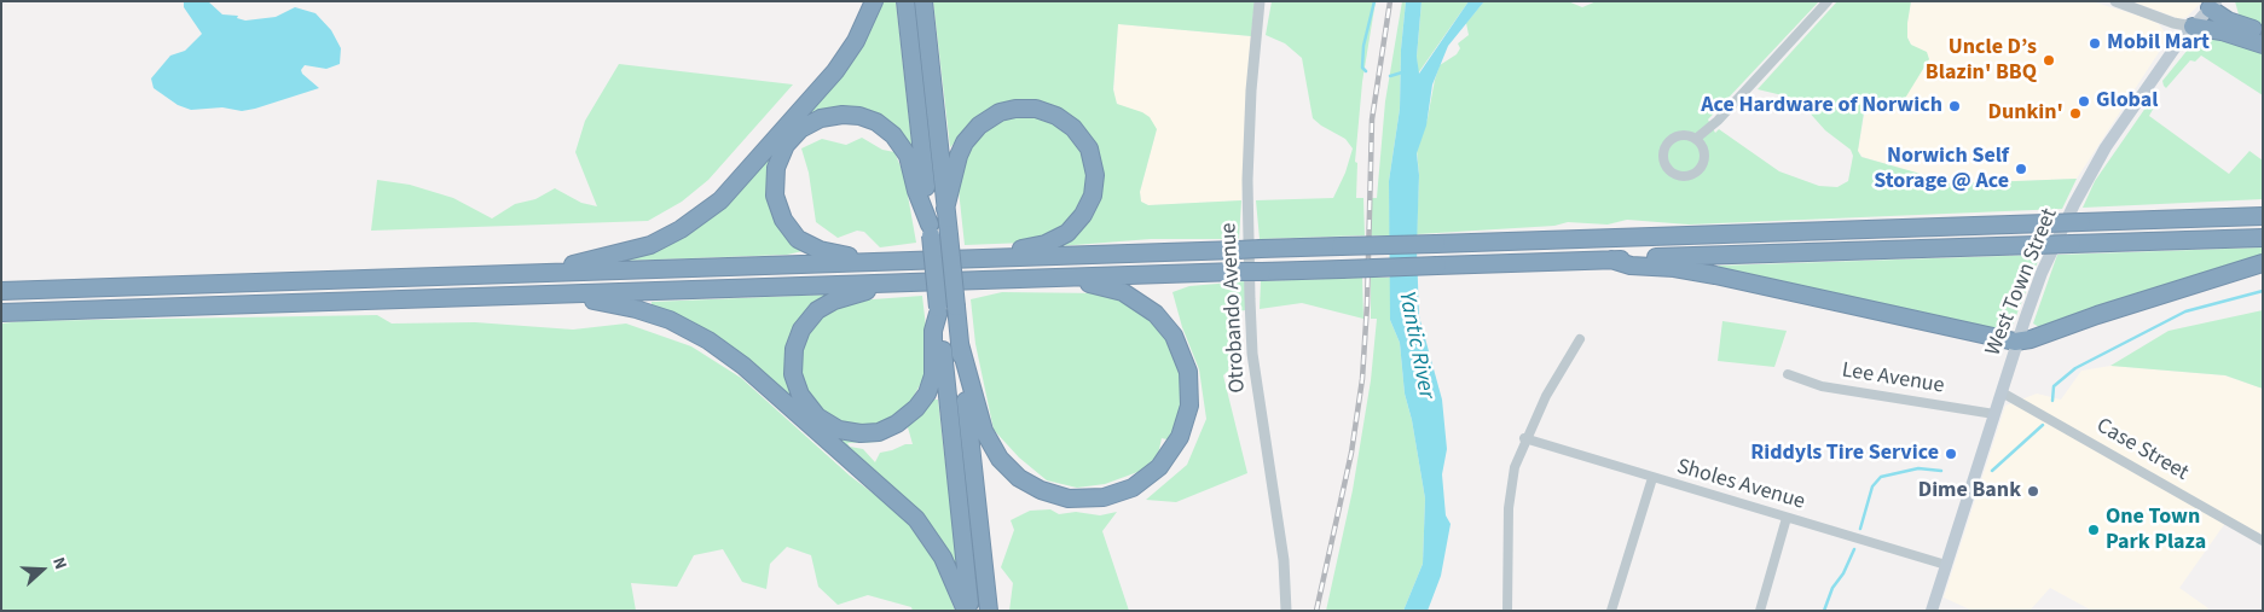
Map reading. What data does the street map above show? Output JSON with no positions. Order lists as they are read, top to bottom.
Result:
{
  "streets": {
    "main road": ["West Town Street"],
    "street": [
      "Otrobando Avenue",
      "Lee Avenue",
      "Case Street",
      "Sholes Avenue"
    ]
  },
  "crossings": [
    ["West Town Street", "Lee Avenue"],
    ["West Town Street", "Case Street"],
    ["West Town Street", "Sholes Avenue"]
  ],
  "water": ["Yantic River"],
  "places": [
    "Mobil Mart",
    "Uncle D’s Blazin' BBQ",
    "Global",
    "Ace Hardware of Norwich",
    "Dunkin'",
    "Norwich Self Storage @ Ace",
    "Riddyls Tire Service",
    "Dime Bank",
    "One Town Park Plaza"
  ],
  "north": "right"
}
